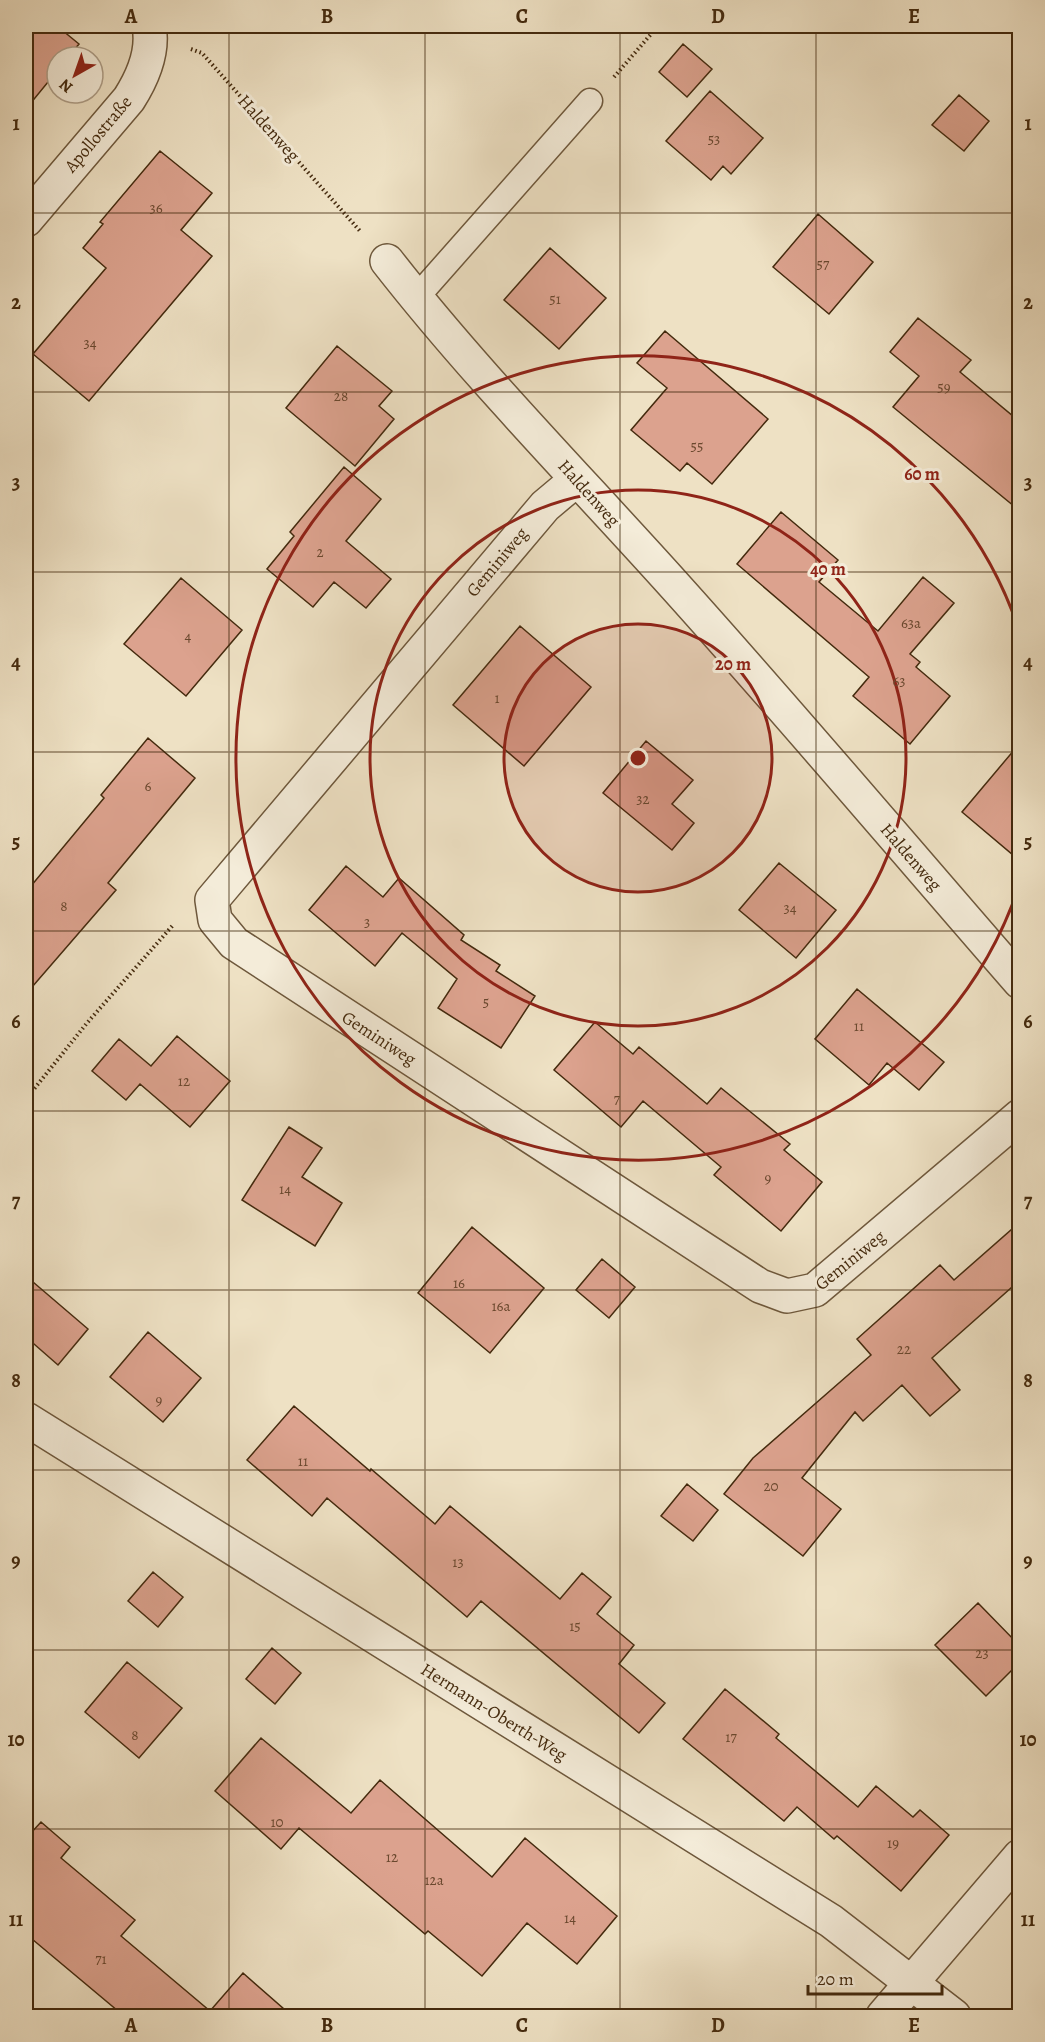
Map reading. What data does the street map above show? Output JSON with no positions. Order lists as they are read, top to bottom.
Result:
{
  "streets": {
    "street": [
      "Haldenweg",
      "Apollostraße",
      "Geminiweg",
      "Hermann-Oberth-Weg"
    ]
  },
  "crossings": [
    ["Haldenweg", "Apollostraße"],
    ["Haldenweg", "Geminiweg"]
  ],
  "house_numbers": [
    "53",
    "36",
    "57",
    "51",
    "34",
    "59",
    "28",
    "55",
    "2",
    "63a",
    "4",
    "63",
    "1",
    "6",
    "32",
    "8",
    "34",
    "3",
    "5",
    "11",
    "12",
    "7",
    "9",
    "14",
    "16",
    "16a",
    "22",
    "9",
    "11",
    "20",
    "13",
    "15",
    "23",
    "8",
    "17",
    "10",
    "19",
    "12",
    "12a",
    "14",
    "71"
  ],
  "scale_bar": "20 m",
  "north": "bottom left",
  "grid": {
    "columns": [
      "A",
      "B",
      "C",
      "D",
      "E"
    ],
    "rows": [
      "1",
      "2",
      "3",
      "4",
      "5",
      "6",
      "7",
      "8",
      "9",
      "10",
      "11"
    ]
  },
  "rings": ["60 m", "40 m", "20 m"]
}
